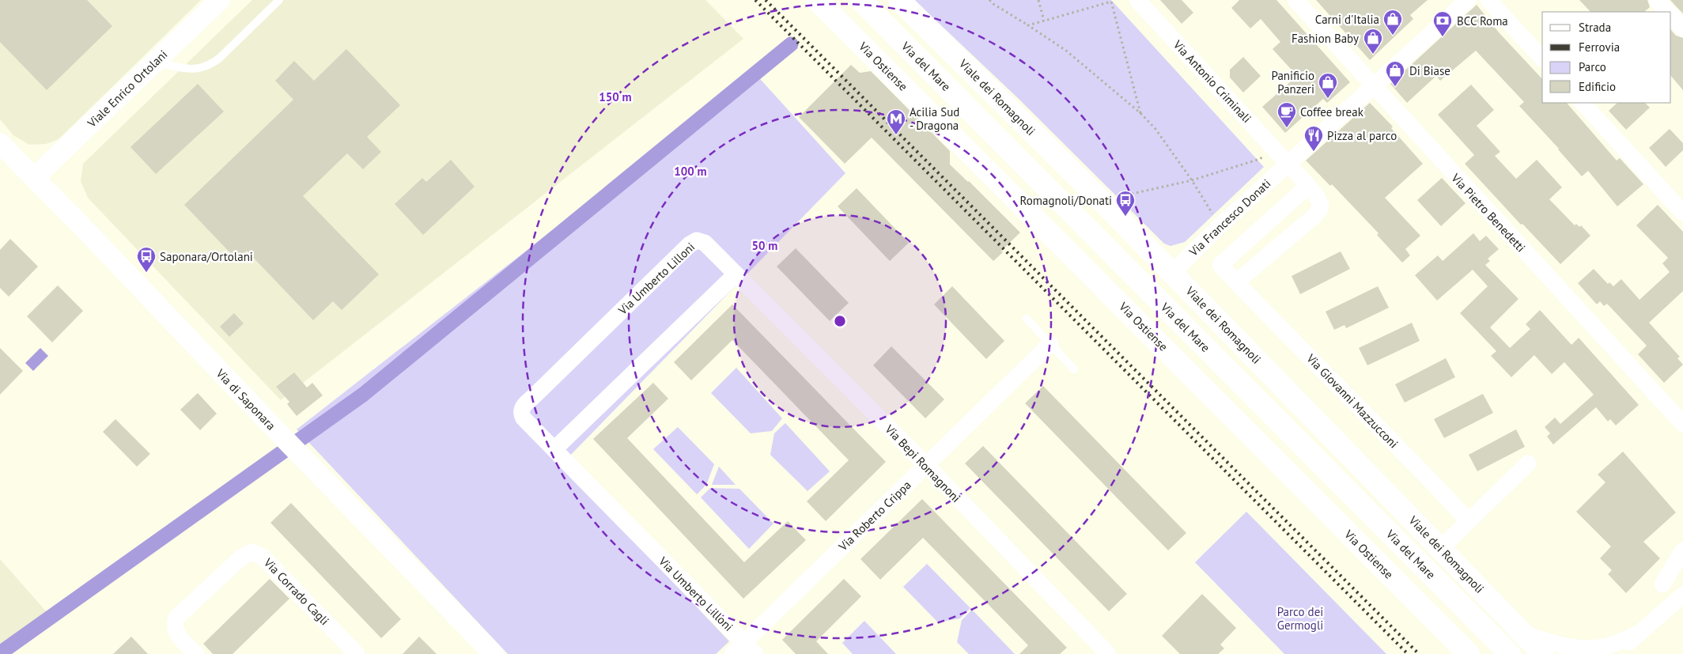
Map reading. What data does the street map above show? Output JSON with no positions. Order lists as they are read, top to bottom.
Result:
{
  "streets": {
    "main road": ["Via Ostiense", "Via del Mare", "Viale dei Romagnoli"],
    "street": [
      "Via Antonio Criminali",
      "Viale Enrico Ortolani",
      "Via Pietro Benedetti",
      "Via Francesco Donati",
      "Via Umberto Lilloni",
      "Via di Saponara",
      "Via Giovanni Mazzucconi",
      "Via Bepi Romagnoni",
      "Via Roberto Crippa",
      "Via Corrado Cagli"
    ]
  },
  "crossings": [
    ["Via Antonio Criminali", "Via Francesco Donati"],
    ["Viale Enrico Ortolani", "Via di Saponara"],
    ["Viale dei Romagnoli", "Via Francesco Donati"],
    ["Via Pietro Benedetti", "Via Francesco Donati"],
    ["Via Umberto Lilloni", "Via Bepi Romagnoni"],
    ["Via Umberto Lilloni", "Via Roberto Crippa"],
    ["Via Bepi Romagnoni", "Via Roberto Crippa"]
  ],
  "parks": ["Parco dei Germogli"],
  "places": {
    "shop": [
      "Carni d'Italia",
      "Fashion Baby",
      "Di Biase",
      "Panificio Panzeri"
    ],
    "bank": ["BCC Roma"],
    "cafe": ["Coffee break"],
    "metro station": ["Acilia Sud - Dragona"],
    "restaurant": ["Pizza al parco"],
    "bus stop": ["Romagnoli/Donati", "Saponara/Ortolani"]
  },
  "legend": [
    "Strada",
    "Ferrovia",
    "Parco",
    "Edificio"
  ],
  "rings": ["150 m", "100 m", "50 m"]
}
